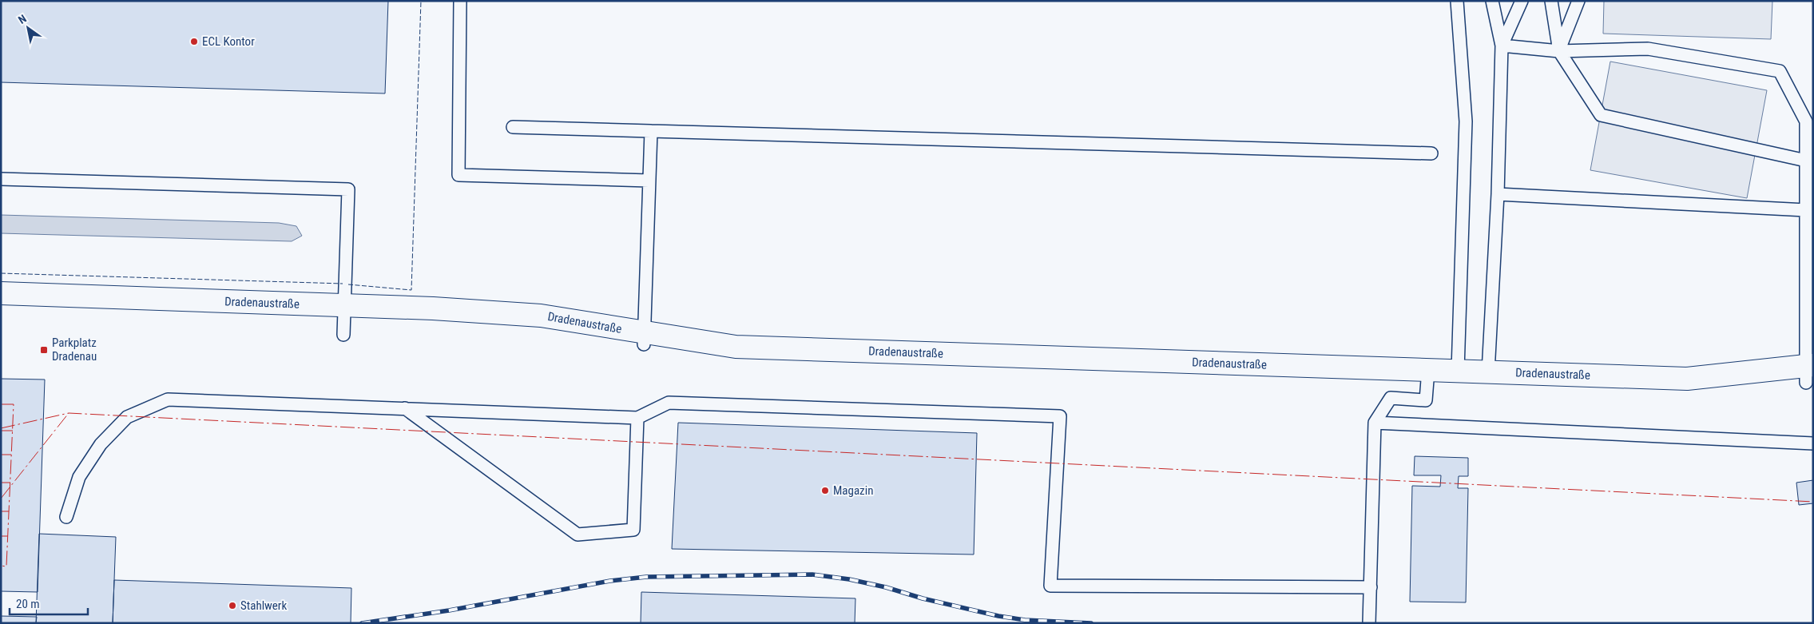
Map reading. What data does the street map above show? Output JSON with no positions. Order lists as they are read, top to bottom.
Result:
{
  "streets": {
    "street": ["Dradenaustraße"]
  },
  "places": {
    "other": ["ECL Kontor", "Magazin", "Stahlwerk"],
    "transit": ["Parkplatz Dradenau"]
  },
  "scale_bar": "20 m",
  "north": "top left"
}
